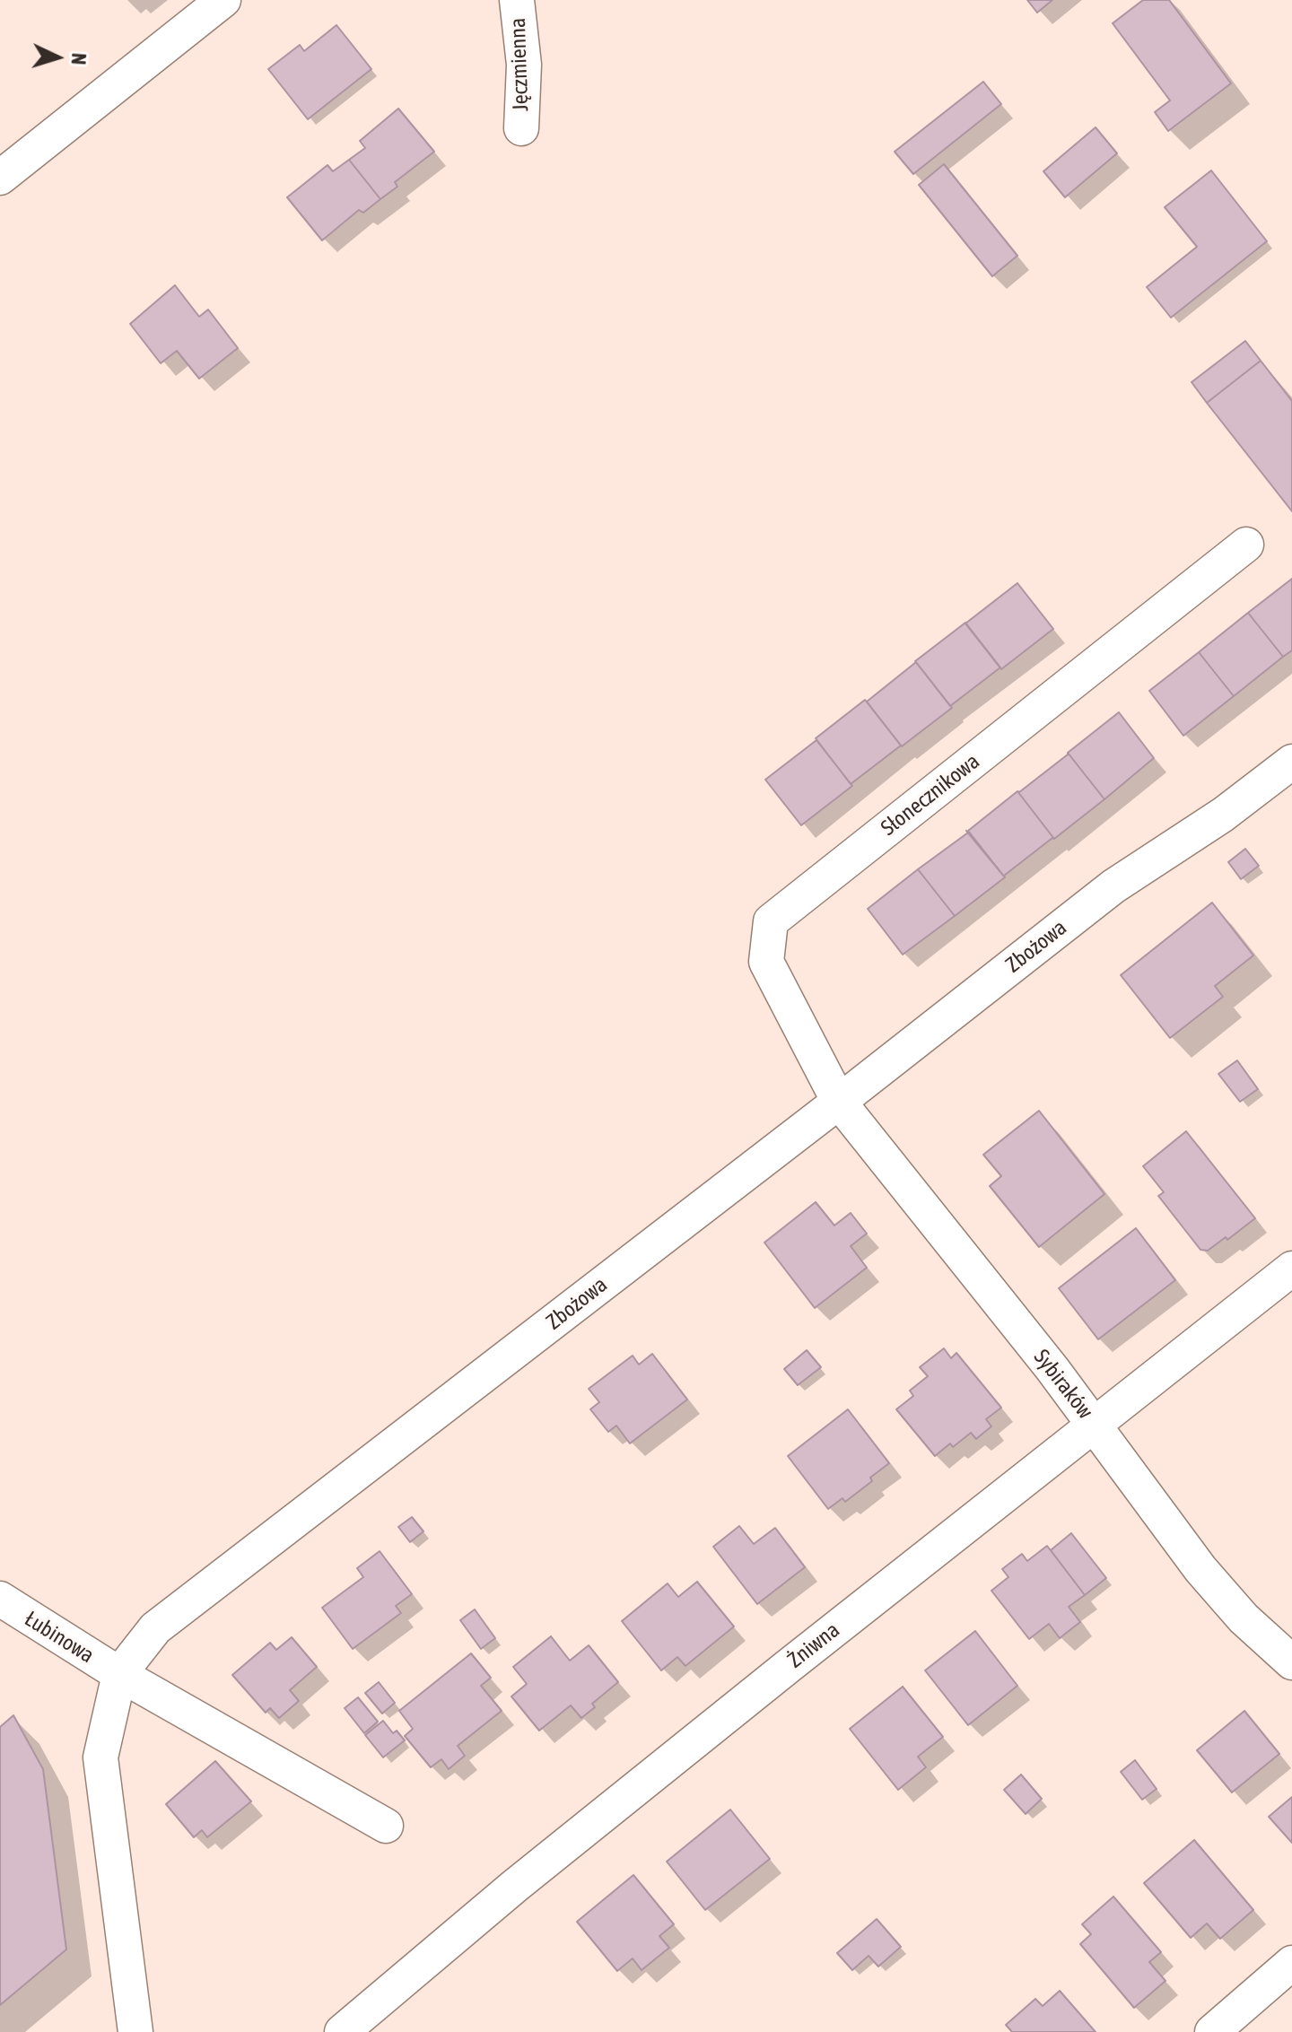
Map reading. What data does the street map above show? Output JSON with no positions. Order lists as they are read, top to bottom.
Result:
{
  "streets": {
    "street": [
      "Jęczmienna",
      "Słonecznikowa",
      "Zbożowa",
      "Sybiraków",
      "Łubinowa",
      "Żniwna"
    ]
  },
  "crossings": [
    ["Słonecznikowa", "Zbożowa"],
    ["Słonecznikowa", "Sybiraków"],
    ["Zbożowa", "Sybiraków"],
    ["Zbożowa", "Łubinowa"],
    ["Sybiraków", "Żniwna"]
  ],
  "north": "right"
}
